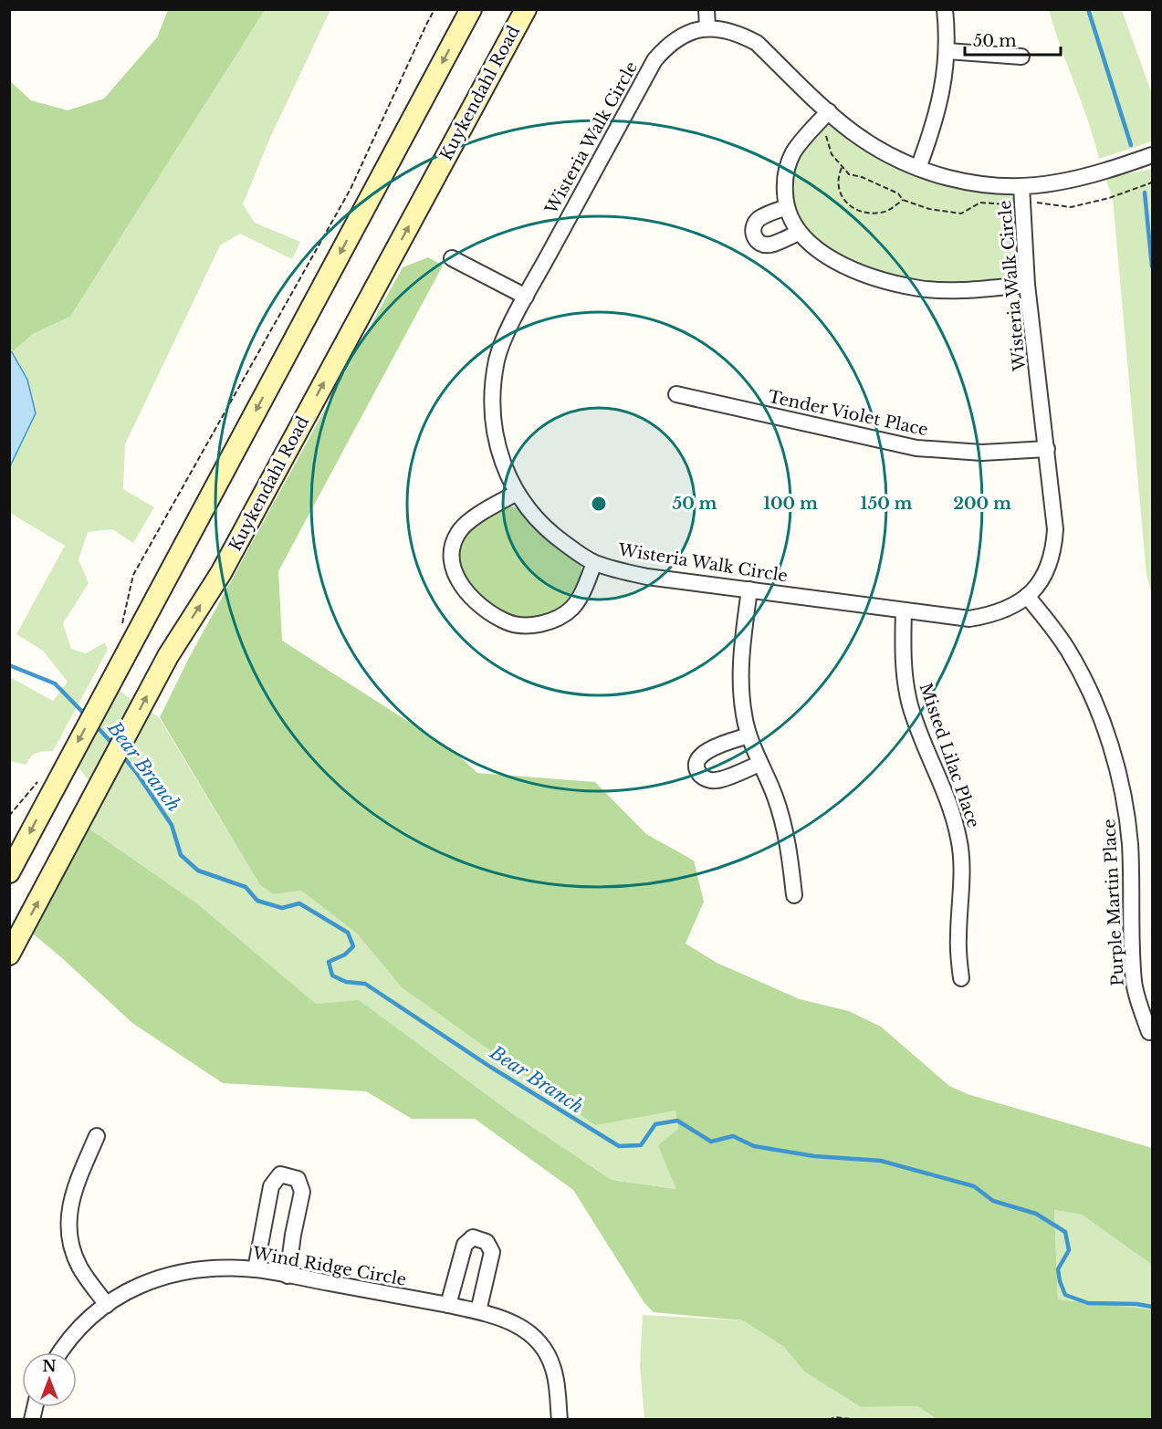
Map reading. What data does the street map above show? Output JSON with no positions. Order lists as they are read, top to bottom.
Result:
{
  "streets": {
    "main road": ["Kuykendahl Road"],
    "street": [
      "Wisteria Walk Circle",
      "Tender Violet Place",
      "Misted Lilac Place",
      "Purple Martin Place",
      "Wind Ridge Circle"
    ]
  },
  "crossings": [
    ["Wisteria Walk Circle", "Tender Violet Place"],
    ["Wisteria Walk Circle", "Misted Lilac Place"],
    ["Wisteria Walk Circle", "Purple Martin Place"]
  ],
  "water": ["Bear Branch"],
  "scale_bar": "50 m",
  "north": "top",
  "rings": [
    "50 m",
    "100 m",
    "150 m",
    "200 m"
  ]
}
